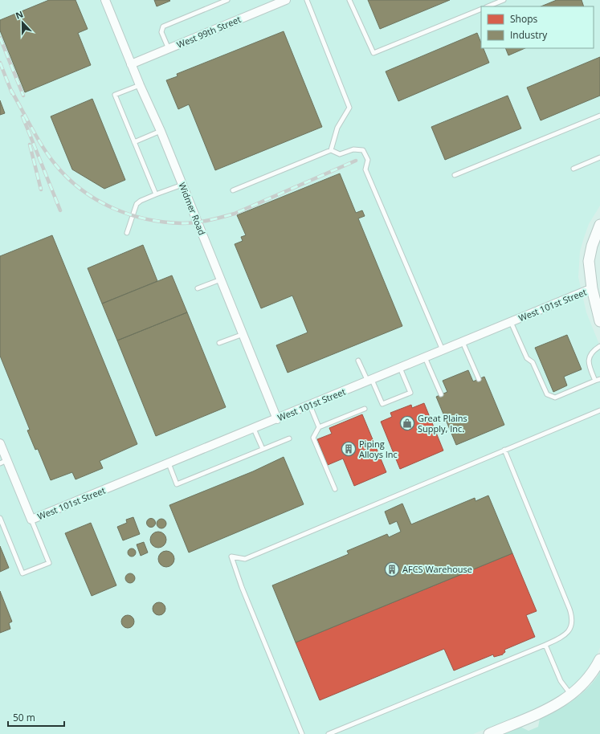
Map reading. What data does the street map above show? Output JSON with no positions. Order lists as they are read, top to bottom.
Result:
{
  "streets": {
    "street": ["West 99th Street", "Widmer Road", "West 101st Street"]
  },
  "crossings": [
    ["West 99th Street", "Widmer Road"],
    ["Widmer Road", "West 101st Street"]
  ],
  "places": {
    "shop": ["Great Plains Supply, Inc."],
    "building": ["Piping Alloys Inc", "AFCS Warehouse"]
  },
  "legend": ["Shops", "Industry"],
  "scale_bar": "50 m",
  "north": "top"
}
